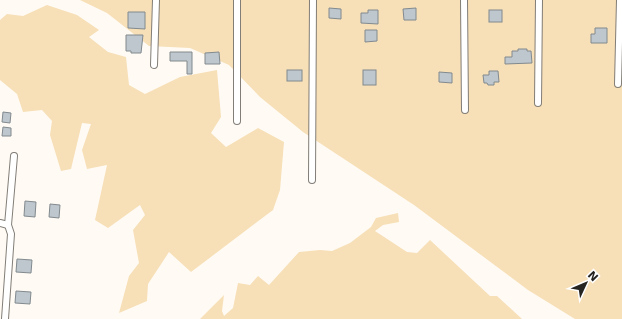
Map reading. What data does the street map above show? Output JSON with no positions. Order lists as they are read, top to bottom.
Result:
{
  "north": "top right"
}
